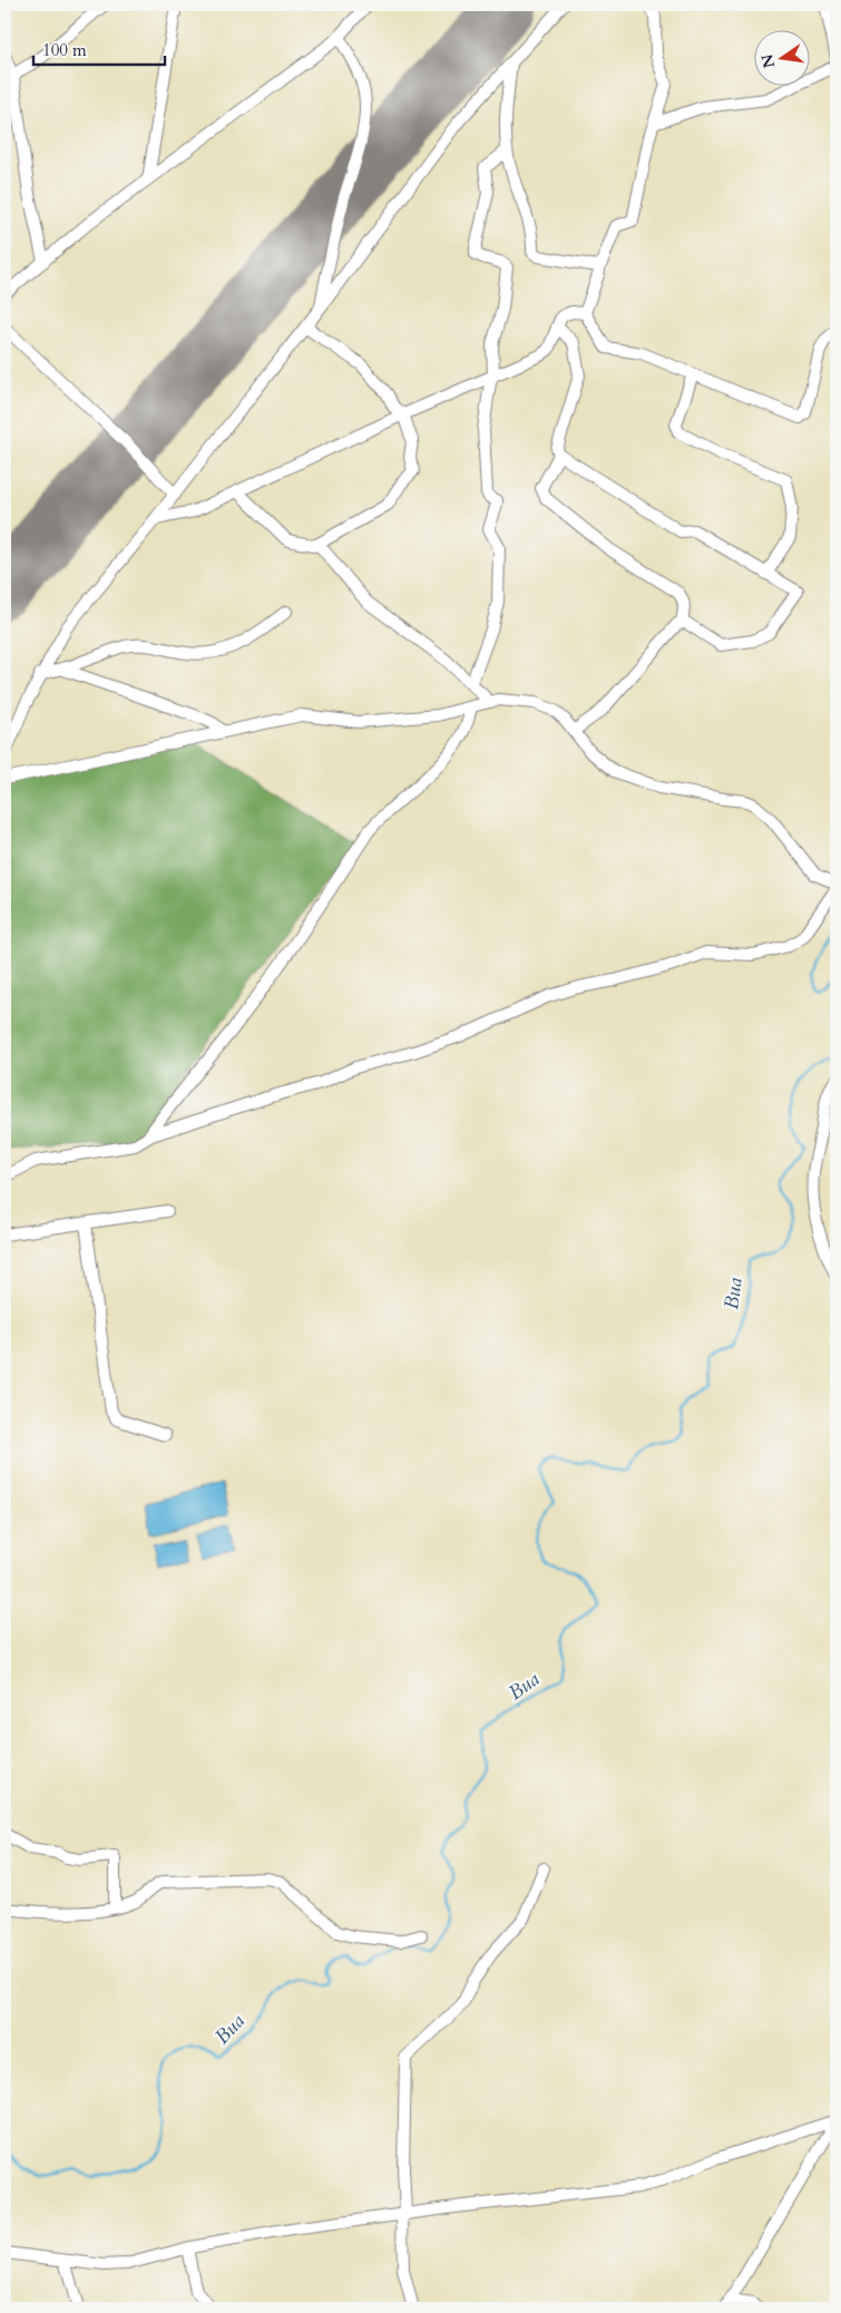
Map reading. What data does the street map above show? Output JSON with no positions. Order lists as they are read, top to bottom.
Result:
{
  "water": ["Bua"],
  "scale_bar": "100 m",
  "north": "left"
}
